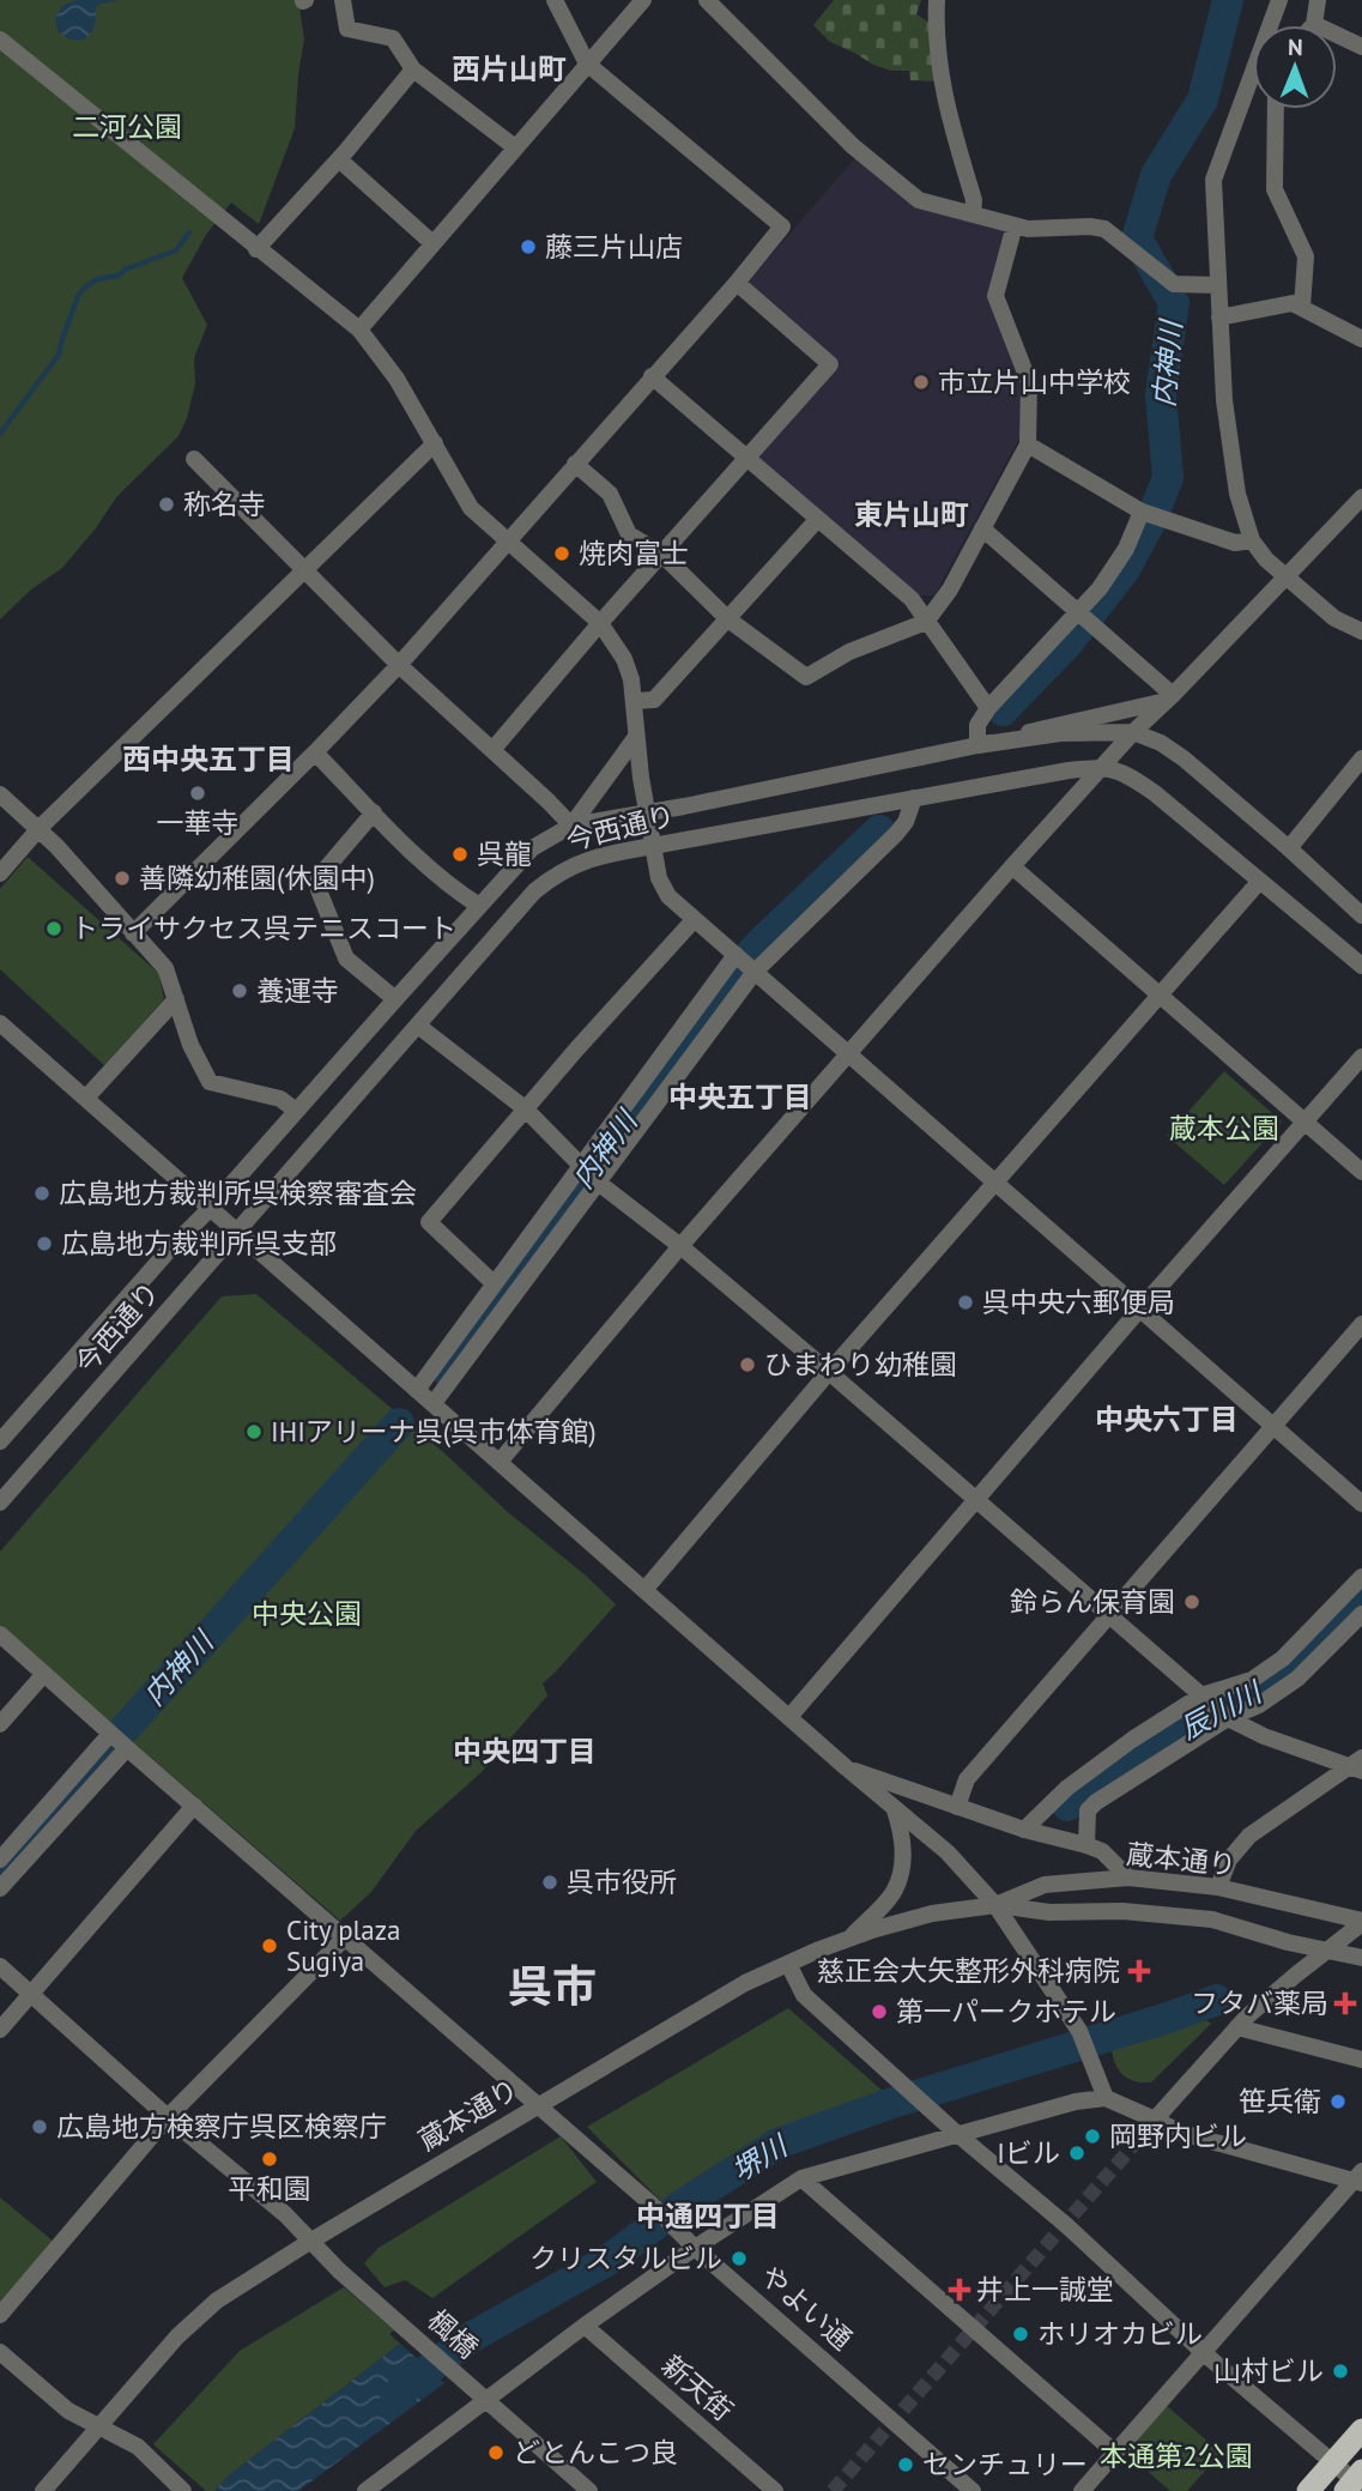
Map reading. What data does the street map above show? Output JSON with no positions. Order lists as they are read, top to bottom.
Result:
{
  "streets": {
    "street": [
      "今西通り",
      "蔵本通り",
      "やよい通",
      "楓橋",
      "新天街"
    ]
  },
  "crossings": [
    ["蔵本通り", "やよい通"],
    ["蔵本通り", "楓橋"]
  ],
  "districts": [
    "西片山町",
    "東片山町",
    "西中央五丁目",
    "中央五丁目",
    "中央六丁目",
    "中央四丁目",
    "呉市",
    "中通四丁目"
  ],
  "water": ["内神川", "辰川川", "堺川"],
  "parks": [
    "二河公園",
    "蔵本公園",
    "中央公園",
    "本通第2公園"
  ],
  "places": {
    "other": [
      "藤三片山店",
      "市立片山中学校",
      "称名寺",
      "焼肉富士",
      "一華寺",
      "呉龍",
      "善隣幼稚園(休園中)",
      "トライサクセス呉テニスコート",
      "養運寺",
      "広島地方裁判所呉検察審査会",
      "広島地方裁判所呉支部",
      "呉中央六郵便局",
      "ひまわり幼稚園",
      "IHIアリーナ呉(呉市体育館)",
      "鈴らん保育園",
      "呉市役所",
      "City plaza Sugiya",
      "第一パークホテル",
      "笹兵衛",
      "広島地方検察庁呉区検察庁",
      "岡野内ビル",
      "Iビル",
      "平和園",
      "クリスタルビル",
      "ホリオカビル",
      "山村ビル",
      "どとんこつ良",
      "センチュリー"
    ],
    "health": ["慈正会大矢整形外科病院", "フタバ薬局", "井上一誠堂"]
  },
  "north": "top"
}
